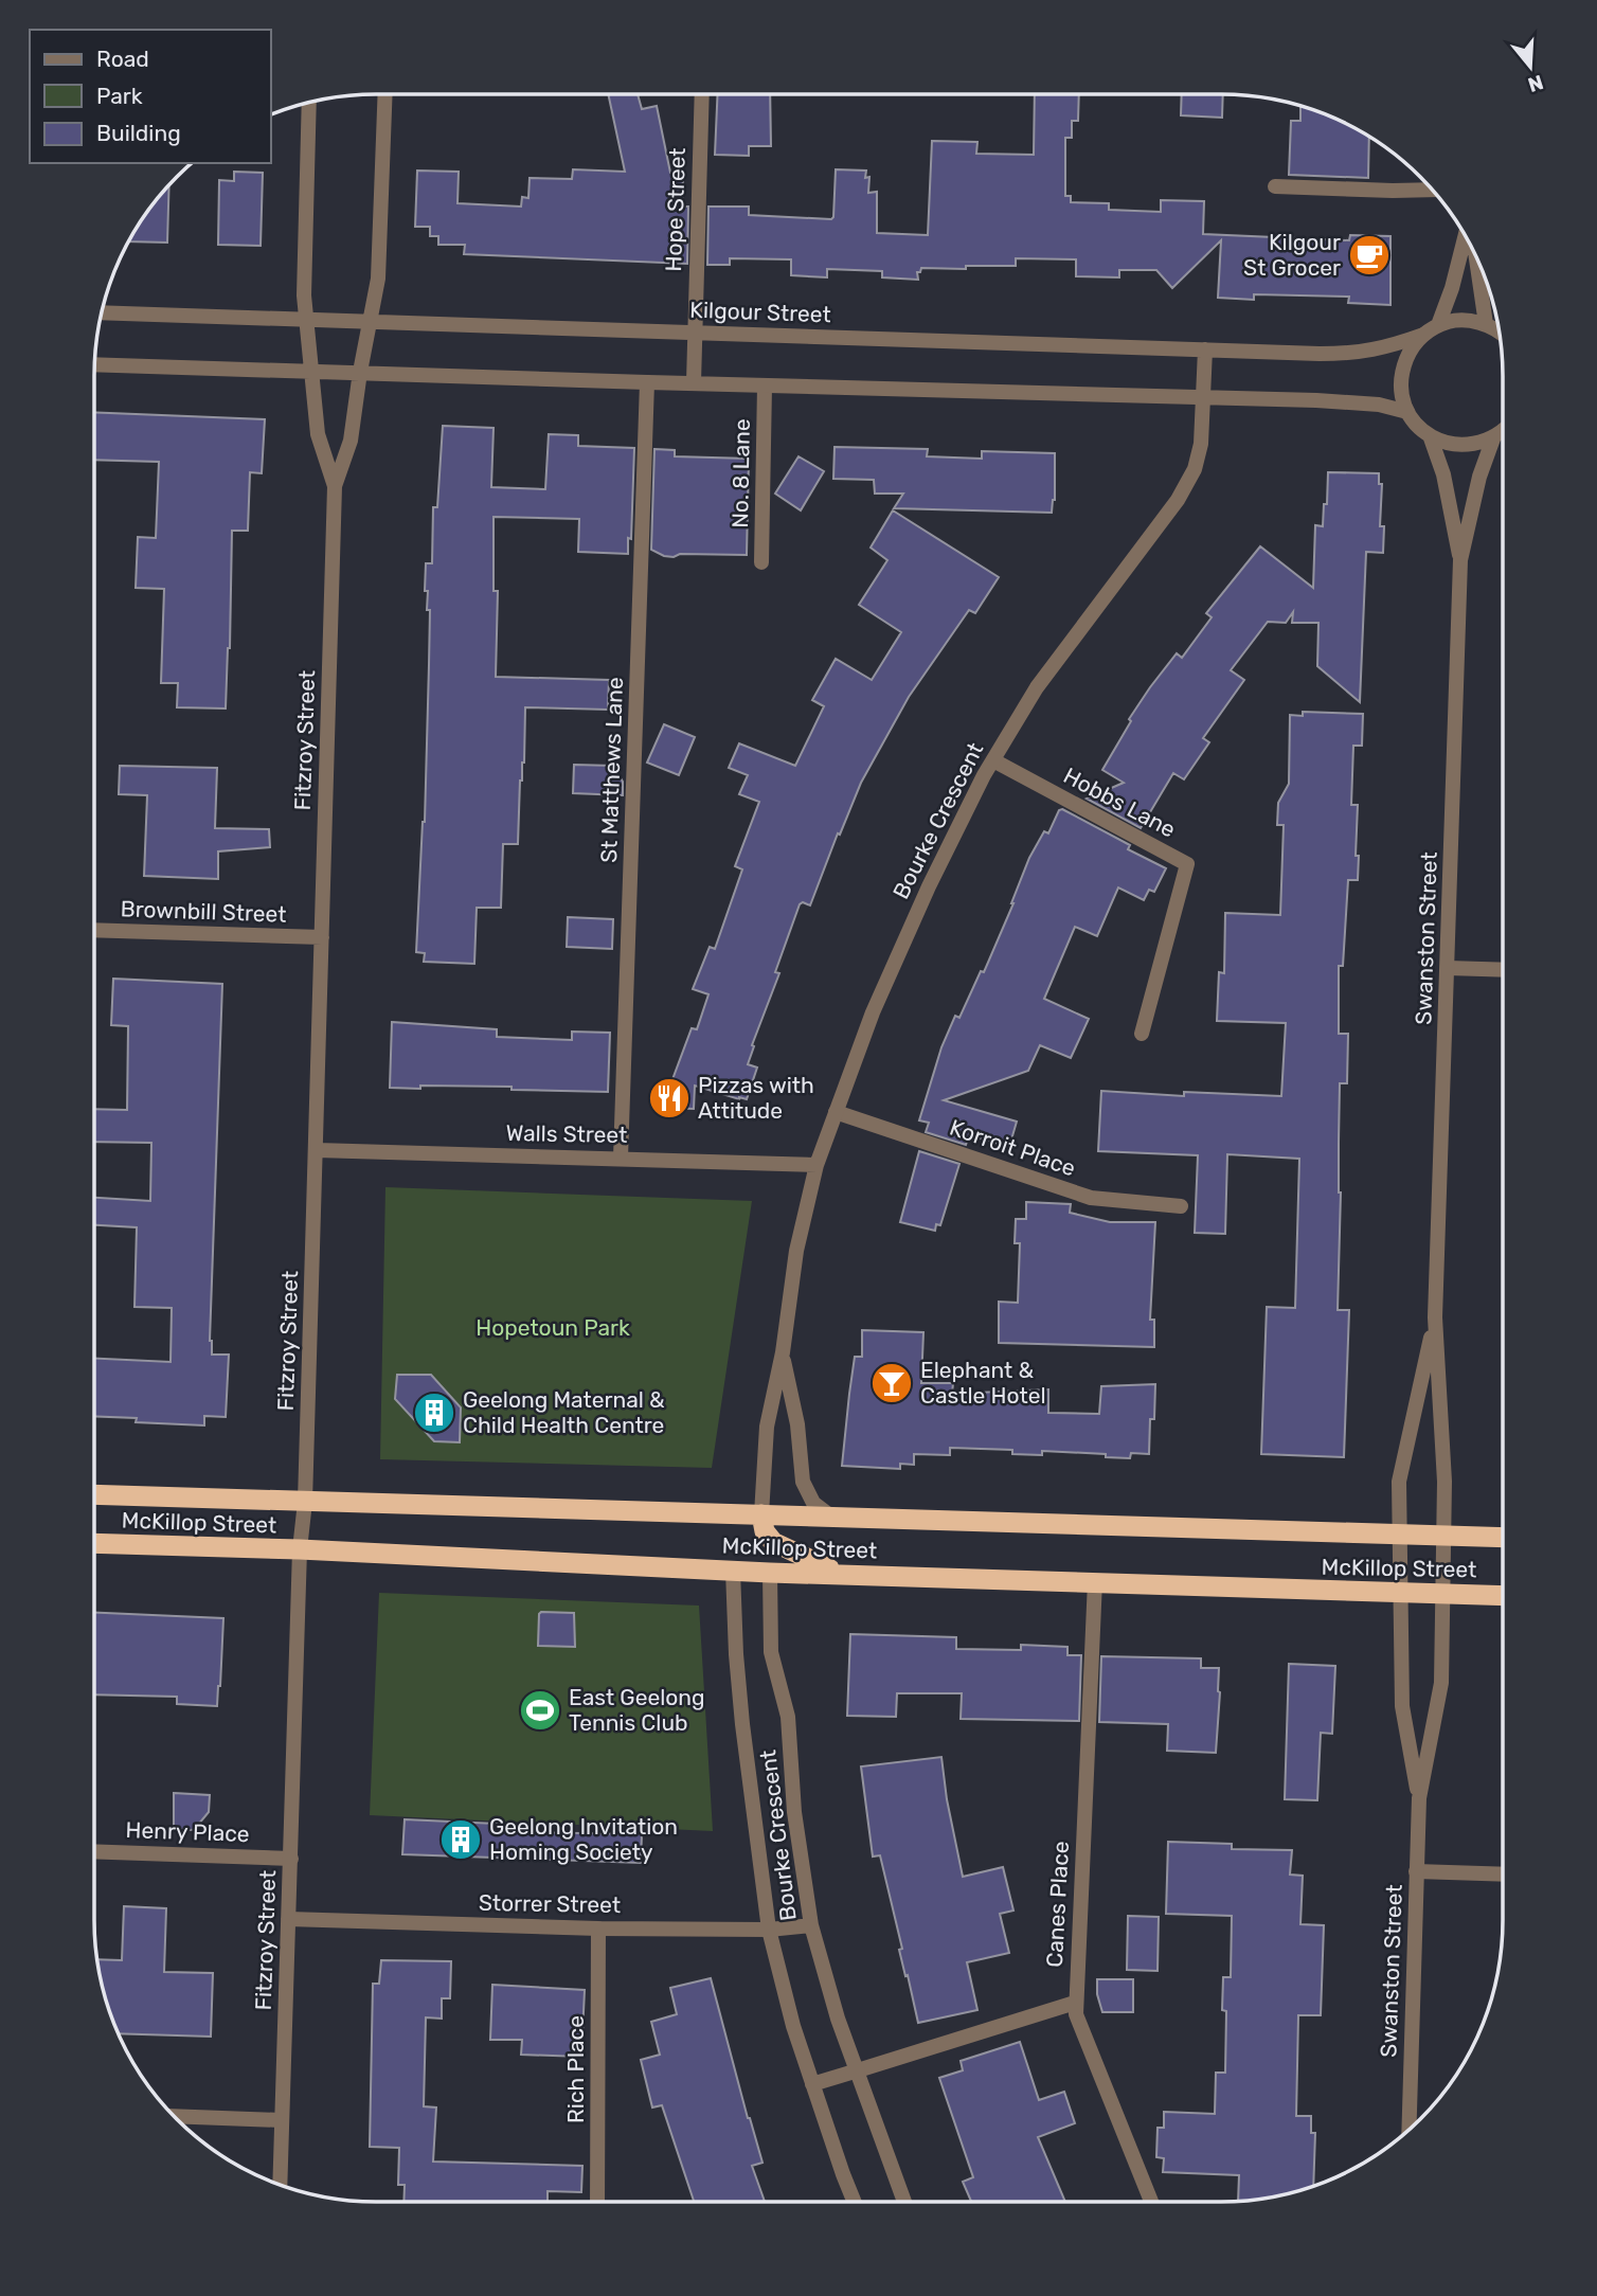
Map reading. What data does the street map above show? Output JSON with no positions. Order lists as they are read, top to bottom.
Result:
{
  "streets": {
    "highway": ["McKillop Street"],
    "street": [
      "Hope Street",
      "Kilgour Street",
      "No. 8 Lane",
      "Fitzroy Street",
      "St Matthews Lane",
      "Hobbs Lane",
      "Bourke Crescent",
      "Brownbill Street",
      "Swanston Street",
      "Walls Street",
      "Korroit Place",
      "Henry Place",
      "Storrer Street",
      "Canes Place",
      "Rich Place"
    ]
  },
  "crossings": [
    ["Hope Street", "Kilgour Street"],
    ["Kilgour Street", "Fitzroy Street"],
    ["Kilgour Street", "Bourke Crescent"],
    ["Fitzroy Street", "Brownbill Street"],
    ["Fitzroy Street", "Walls Street"],
    ["Fitzroy Street", "McKillop Street"],
    ["Fitzroy Street", "Henry Place"],
    ["Fitzroy Street", "Storrer Street"],
    ["St Matthews Lane", "Walls Street"],
    ["Hobbs Lane", "Bourke Crescent"],
    ["Bourke Crescent", "Walls Street"],
    ["Bourke Crescent", "Korroit Place"],
    ["Bourke Crescent", "McKillop Street"],
    ["Bourke Crescent", "Storrer Street"],
    ["Swanston Street", "McKillop Street"],
    ["McKillop Street", "Canes Place"],
    ["Storrer Street", "Rich Place"]
  ],
  "parks": ["Hopetoun Park"],
  "places": {
    "cafe": ["Kilgour St Grocer"],
    "restaurant": ["Pizzas with Attitude"],
    "bar": ["Elephant & Castle Hotel"],
    "building": ["Geelong Maternal & Child Health Centre", "Geelong Invitation Homing Society"],
    "sports": ["East Geelong Tennis Club"]
  },
  "legend": ["Road", "Park", "Building"],
  "north": "bottom"
}
